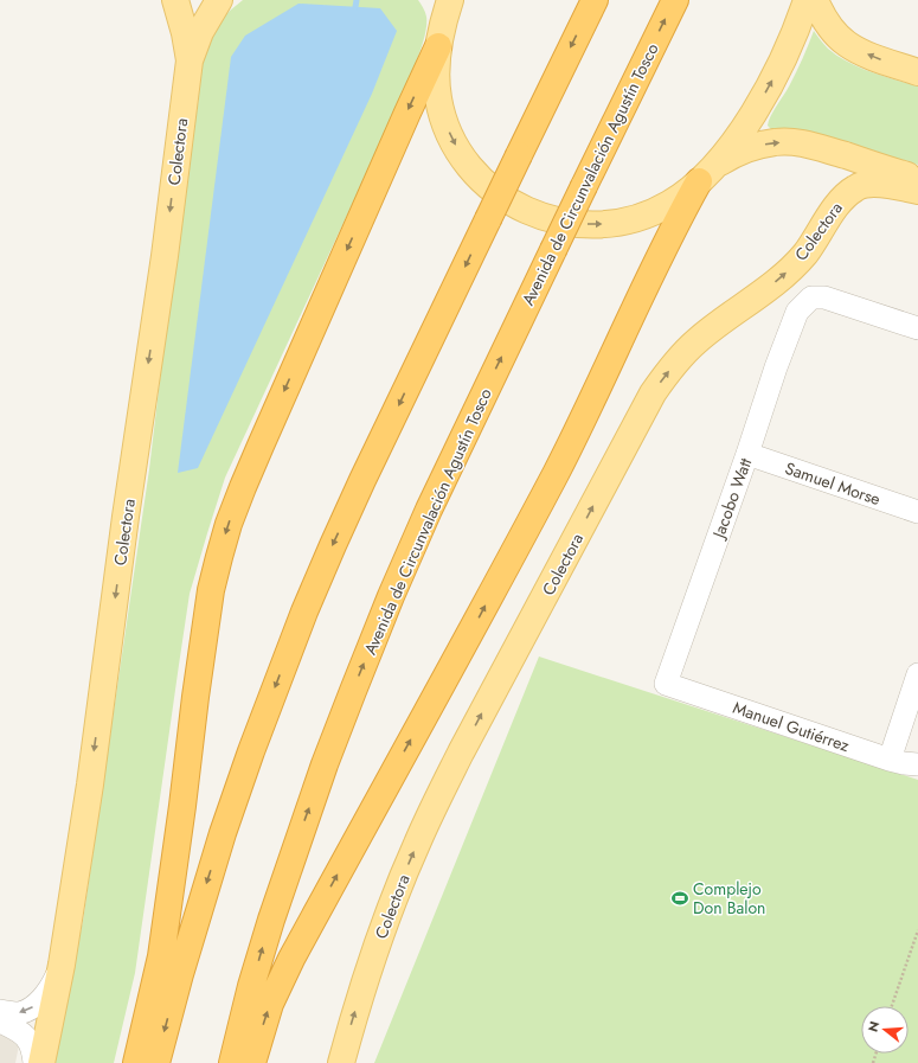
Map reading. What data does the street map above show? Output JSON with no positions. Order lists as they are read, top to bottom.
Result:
{
  "streets": {
    "highway": ["Avenida de Circunvalación Agustín Tosco"],
    "main road": ["Colectora"],
    "street": ["Samuel Morse", "Jacobo Watt", "Manuel Gutiérrez"]
  },
  "crossings": [
    ["Samuel Morse", "Jacobo Watt"],
    ["Jacobo Watt", "Manuel Gutiérrez"]
  ],
  "places": {
    "sports": ["Complejo Don Balon"]
  },
  "north": "left"
}
